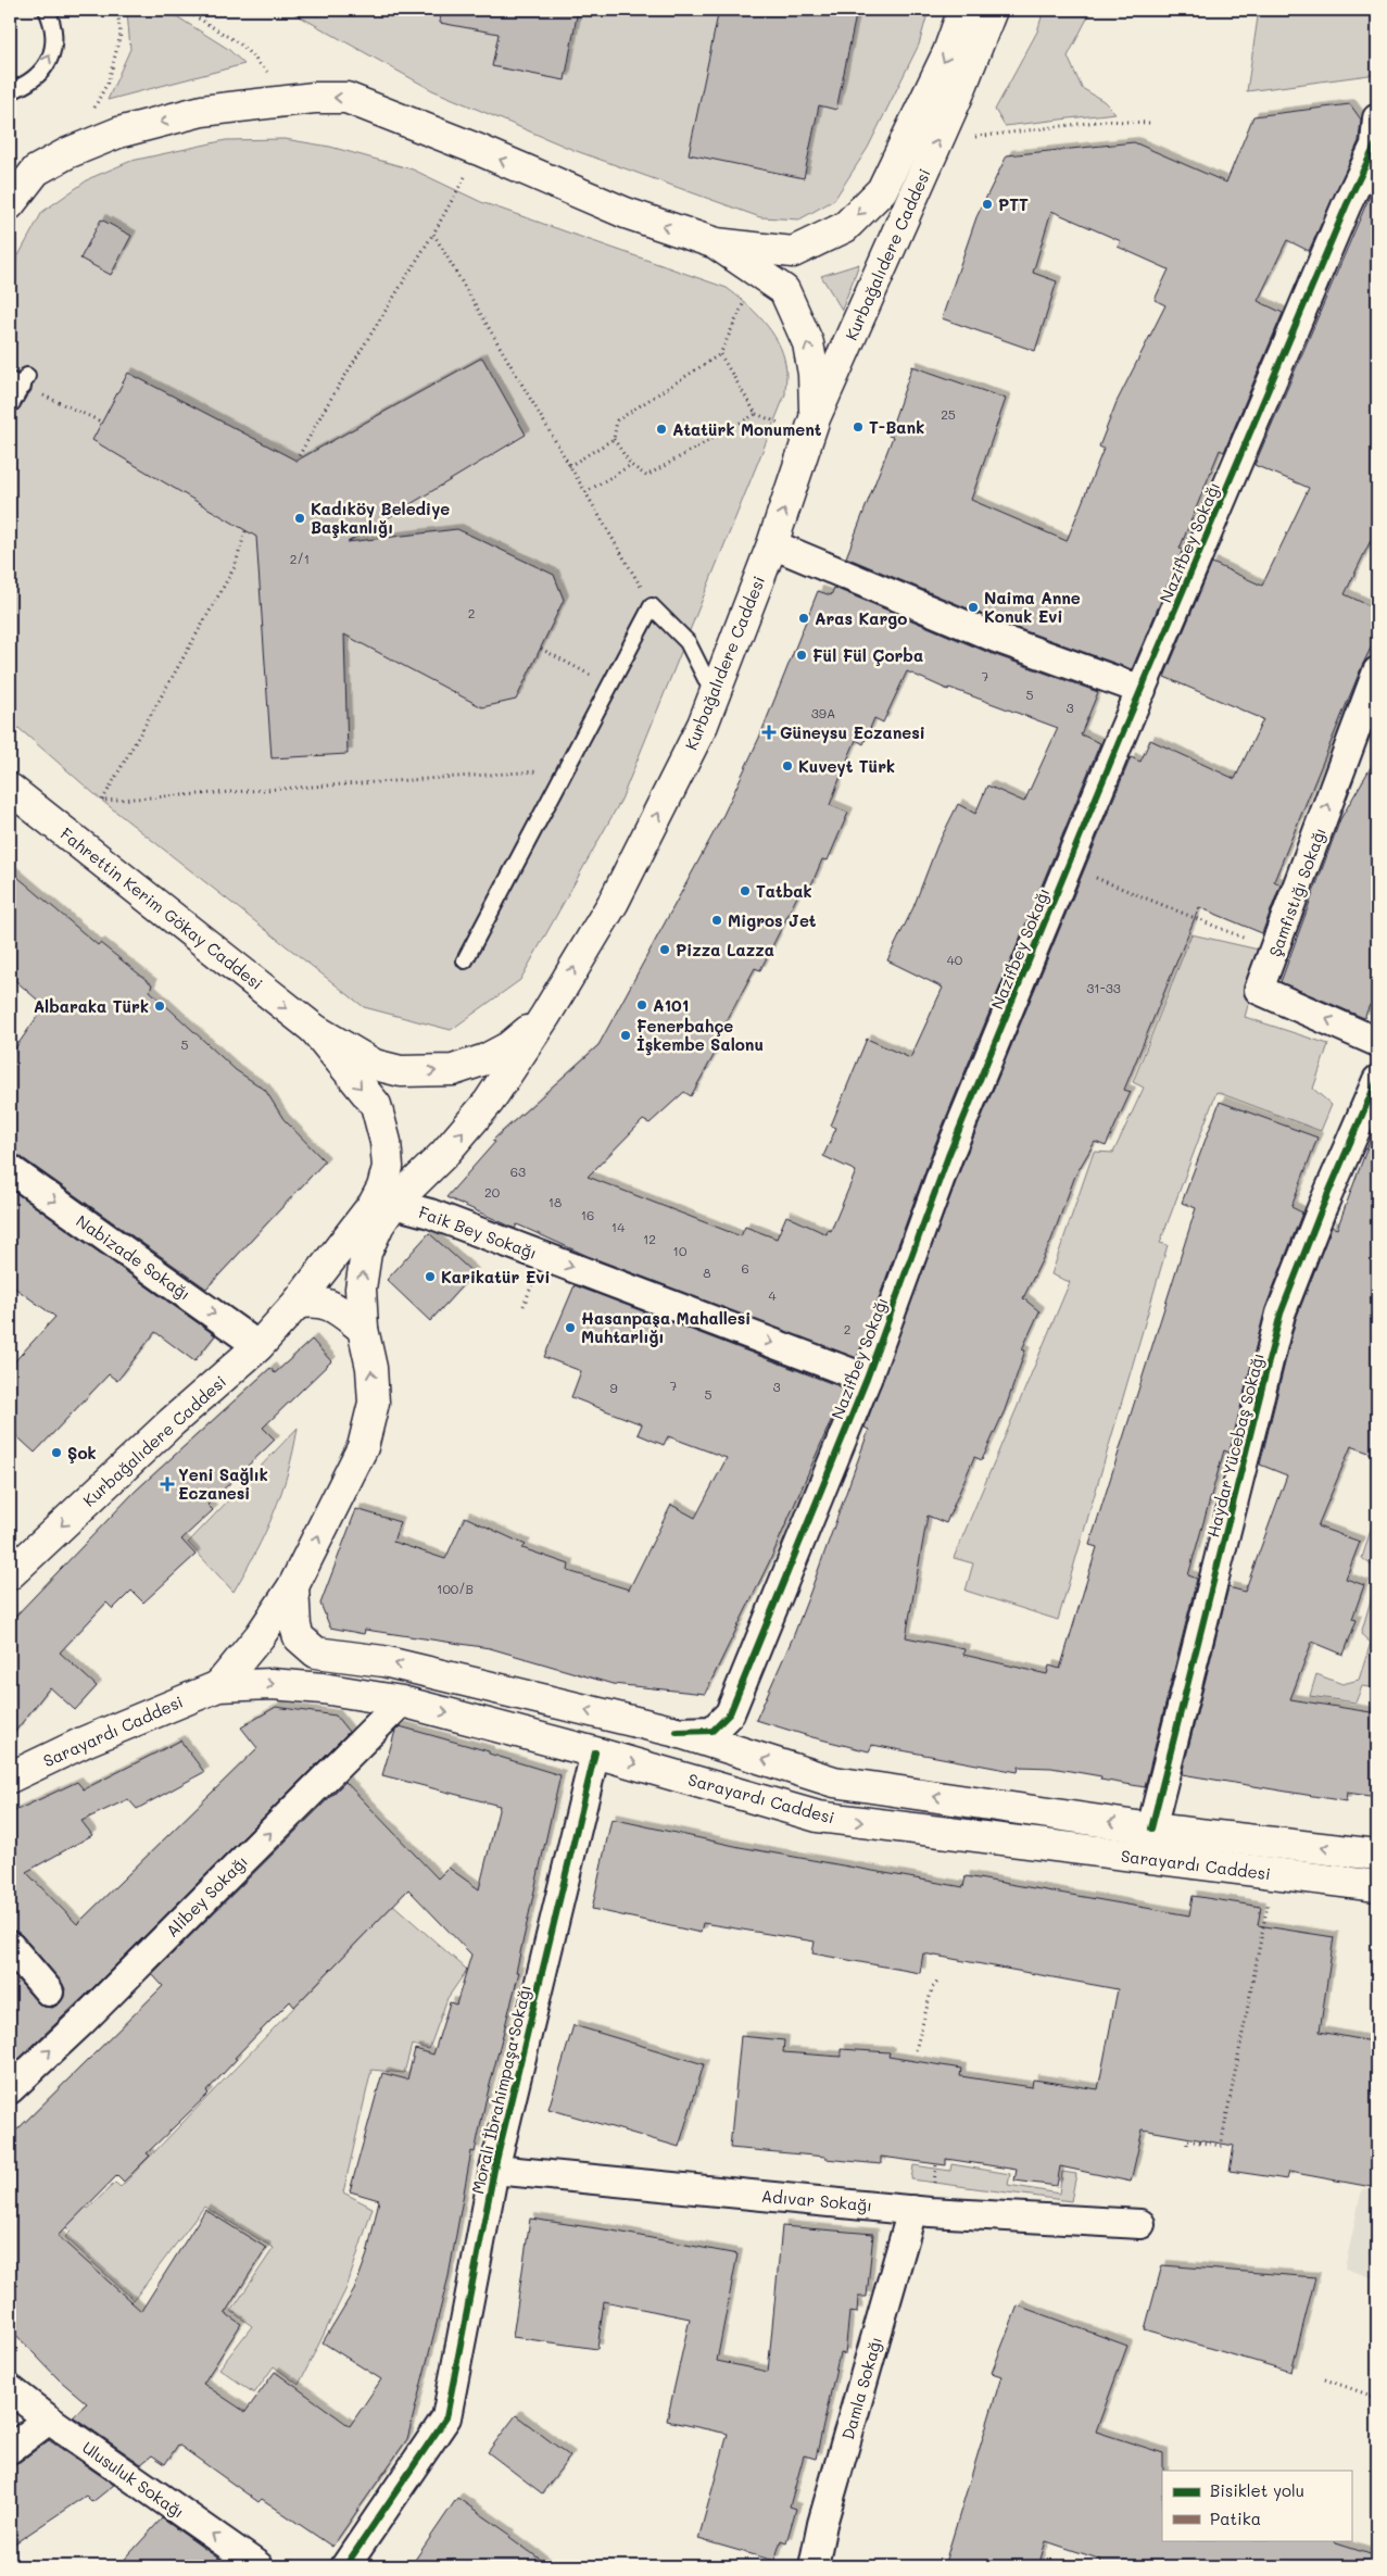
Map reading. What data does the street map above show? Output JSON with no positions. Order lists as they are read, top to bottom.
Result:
{
  "streets": {
    "main road": ["Kurbağalıdere Caddesi", "Fahrettin Kerim Gökay Caddesi", "Sarayardı Caddesi"],
    "street": [
      "Nazifbey Sokağı",
      "Şamfıstığı Sokağı",
      "Faik Bey Sokağı",
      "Nabizade Sokağı",
      "Haydar Yücebaş Sokağı",
      "Alibey Sokağı",
      "Moralı İbrahimpaşa Sokağı",
      "Adıvar Sokağı",
      "Damla Sokağı",
      "Ulusuluk Sokağı"
    ]
  },
  "crossings": [
    ["Kurbağalıdere Caddesi", "Fahrettin Kerim Gökay Caddesi"],
    ["Kurbağalıdere Caddesi", "Faik Bey Sokağı"],
    ["Kurbağalıdere Caddesi", "Nabizade Sokağı"],
    ["Kurbağalıdere Caddesi", "Sarayardı Caddesi"],
    ["Nazifbey Sokağı", "Faik Bey Sokağı"],
    ["Nazifbey Sokağı", "Sarayardı Caddesi"],
    ["Haydar Yücebaş Sokağı", "Sarayardı Caddesi"],
    ["Sarayardı Caddesi", "Alibey Sokağı"],
    ["Sarayardı Caddesi", "Moralı İbrahimpaşa Sokağı"],
    ["Moralı İbrahimpaşa Sokağı", "Adıvar Sokağı"],
    ["Adıvar Sokağı", "Damla Sokağı"]
  ],
  "one_way": [
    "Faik Bey Sokağı",
    "Nabizade Sokağı",
    "Alibey Sokağı",
    "Ulusuluk Sokağı"
  ],
  "places": {
    "other": [
      "PTT",
      "T-Bank",
      "Atatürk Monument",
      "Kadıköy Belediye Başkanlığı",
      "Naima Anne Konuk Evi",
      "Aras Kargo",
      "Fül Fül Çorba",
      "Kuveyt Türk",
      "Tatbak",
      "Migros Jet",
      "Pizza Lazza",
      "A101",
      "Albaraka Türk",
      "Fenerbahçe İşkembe Salonu",
      "Karikatür Evi",
      "Hasanpaşa Mahallesi Muhtarlığı",
      "Şok"
    ],
    "health": ["Güneysu Eczanesi", "Yeni Sağlık Eczanesi"]
  },
  "house_numbers": [
    "25",
    "2/1",
    "2",
    "7",
    "5",
    "3",
    "39A",
    "40",
    "31-33",
    "5",
    "63",
    "20",
    "18",
    "16",
    "14",
    "12",
    "10",
    "6",
    "8",
    "4",
    "2",
    "7",
    "3",
    "9",
    "5",
    "100/B"
  ],
  "legend": ["Bisiklet yolu", "Patika"]
}
